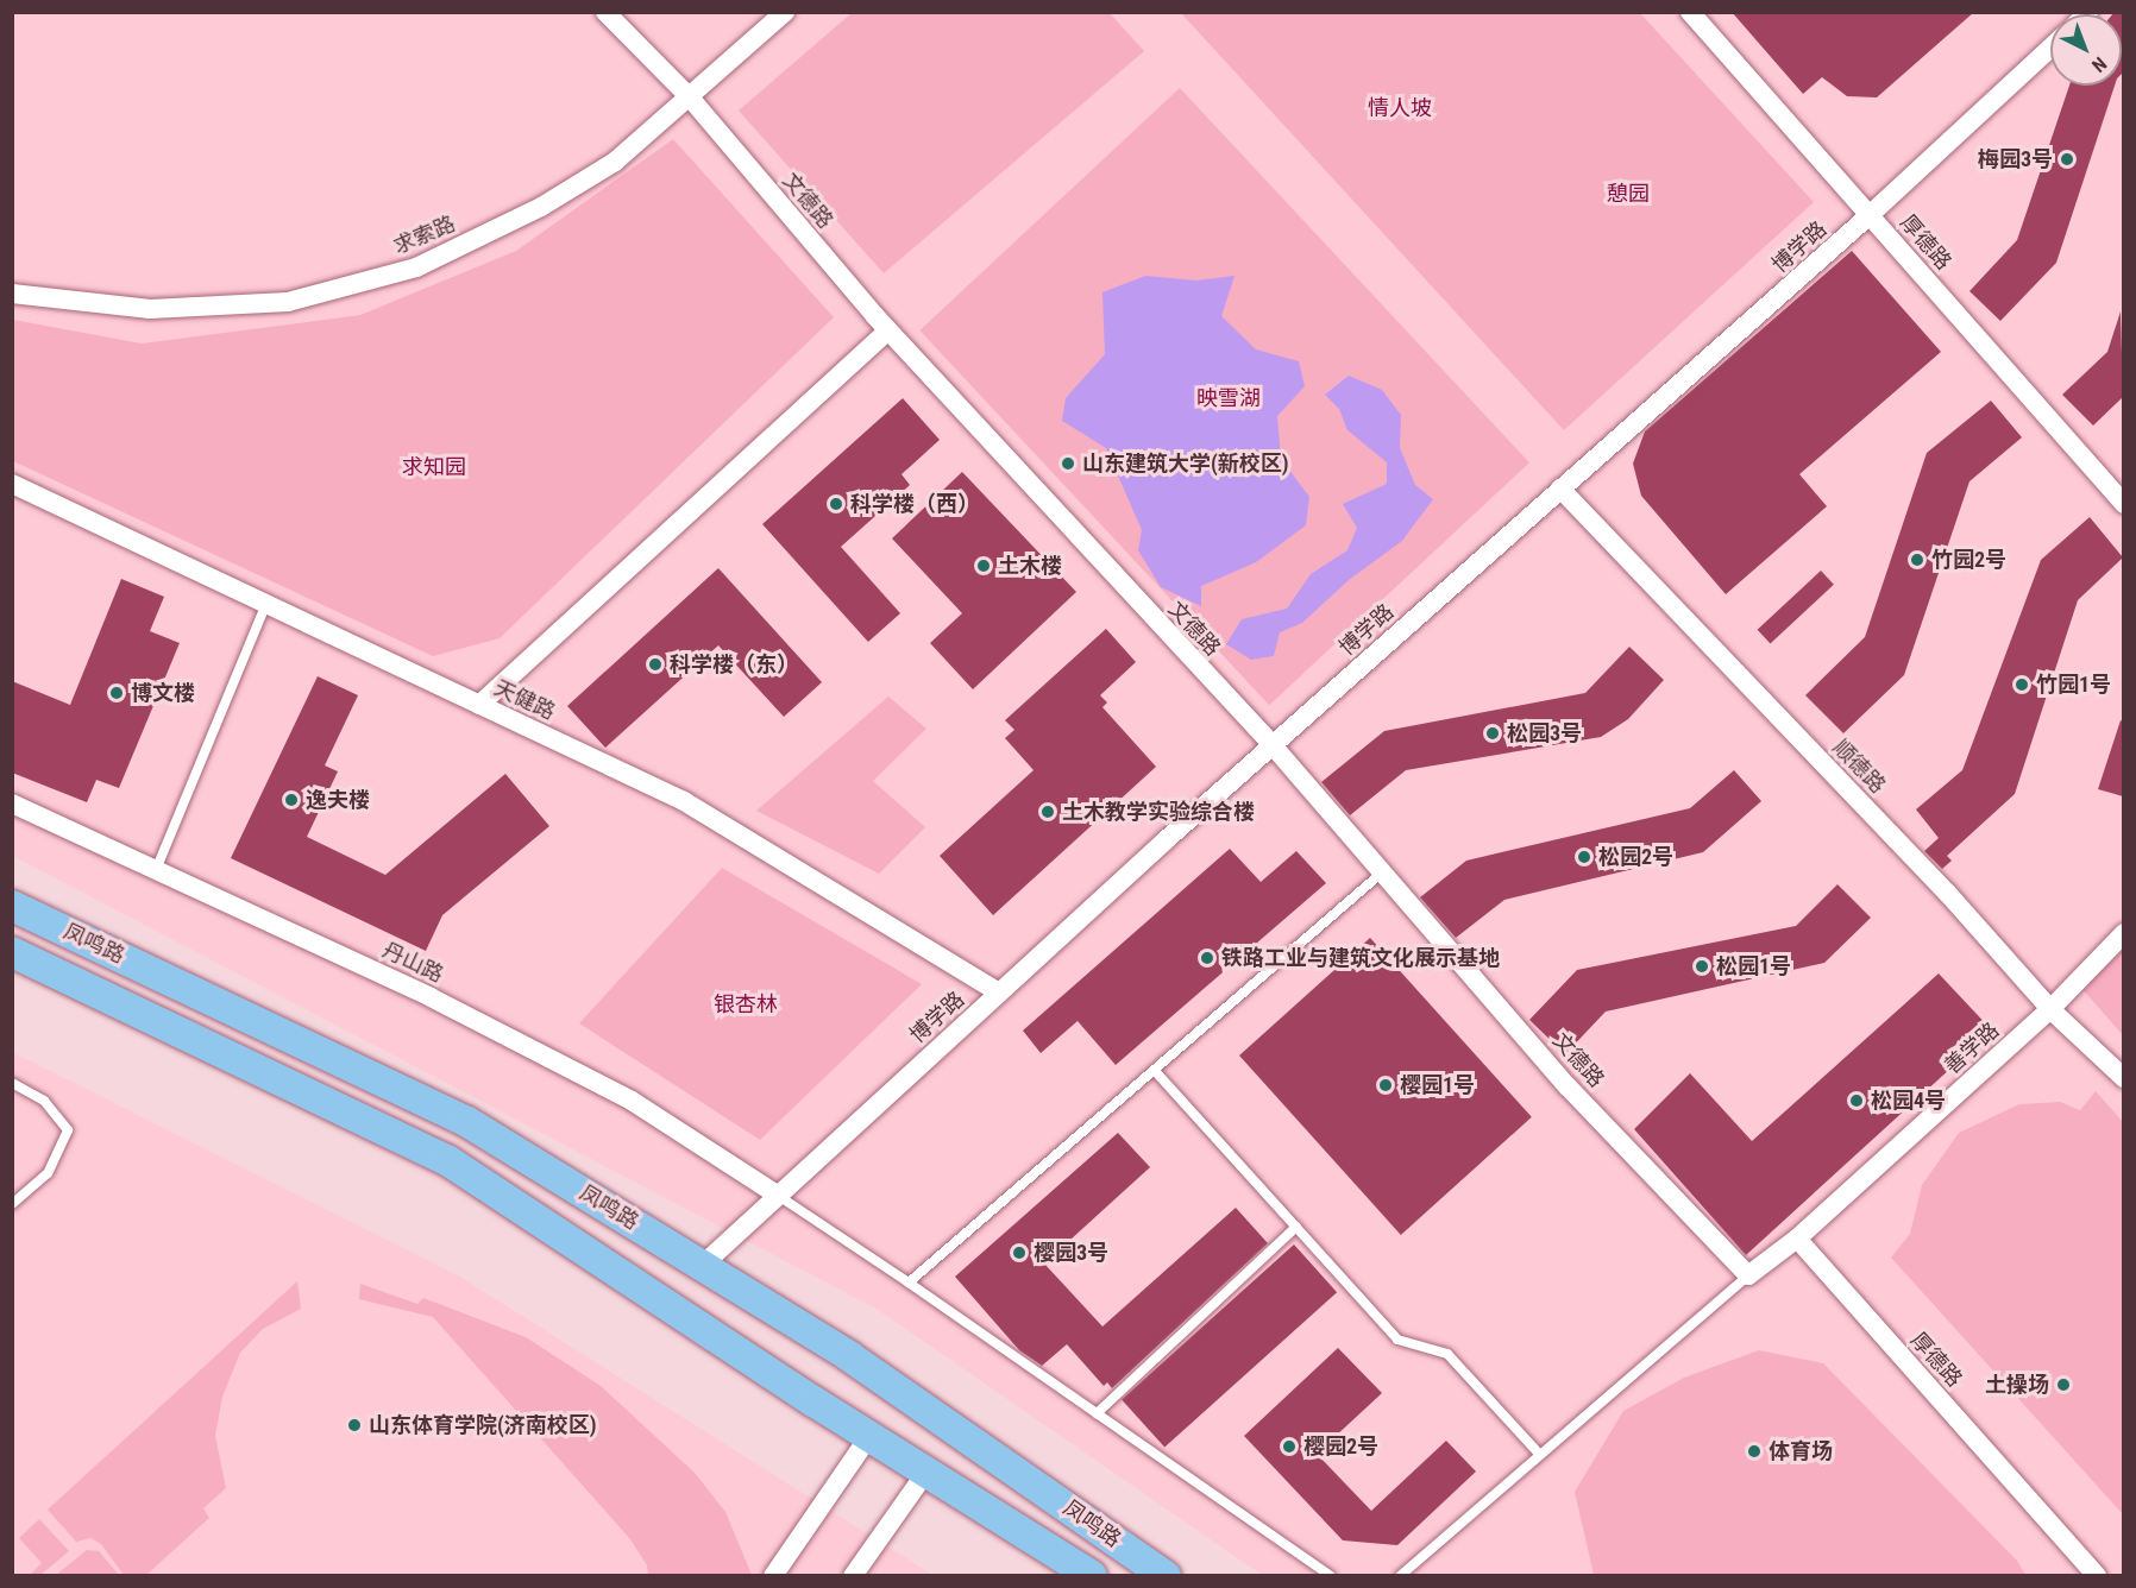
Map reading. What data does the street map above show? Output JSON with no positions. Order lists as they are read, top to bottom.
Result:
{
  "streets": {
    "main road": ["凤鸣路"],
    "street": [
      "文德路",
      "求索路",
      "厚德路",
      "博学路",
      "天健路",
      "顺德路",
      "丹山路",
      "善学路"
    ]
  },
  "crossings": [
    ["文德路", "求索路"],
    ["文德路", "博学路"],
    ["文德路", "善学路"],
    ["厚德路", "博学路"],
    ["厚德路", "善学路"],
    ["博学路", "天健路"],
    ["博学路", "顺德路"],
    ["博学路", "凤鸣路"],
    ["博学路", "丹山路"],
    ["顺德路", "善学路"]
  ],
  "parks": [
    "情人坡",
    "憩园",
    "映雪湖",
    "求知园",
    "银杏林"
  ],
  "places": [
    "梅园3号",
    "山东建筑大学(新校区)",
    "科学楼（西）",
    "竹园2号",
    "土木楼",
    "科学楼（东）",
    "竹园1号",
    "博文楼",
    "松园3号",
    "逸夫楼",
    "土木教学实验综合楼",
    "松园2号",
    "铁路工业与建筑文化展示基地",
    "松园1号",
    "樱园1号",
    "松园4号",
    "樱园3号",
    "土操场",
    "山东体育学院(济南校区)",
    "樱园2号",
    "体育场"
  ],
  "north": "bottom right"
}
